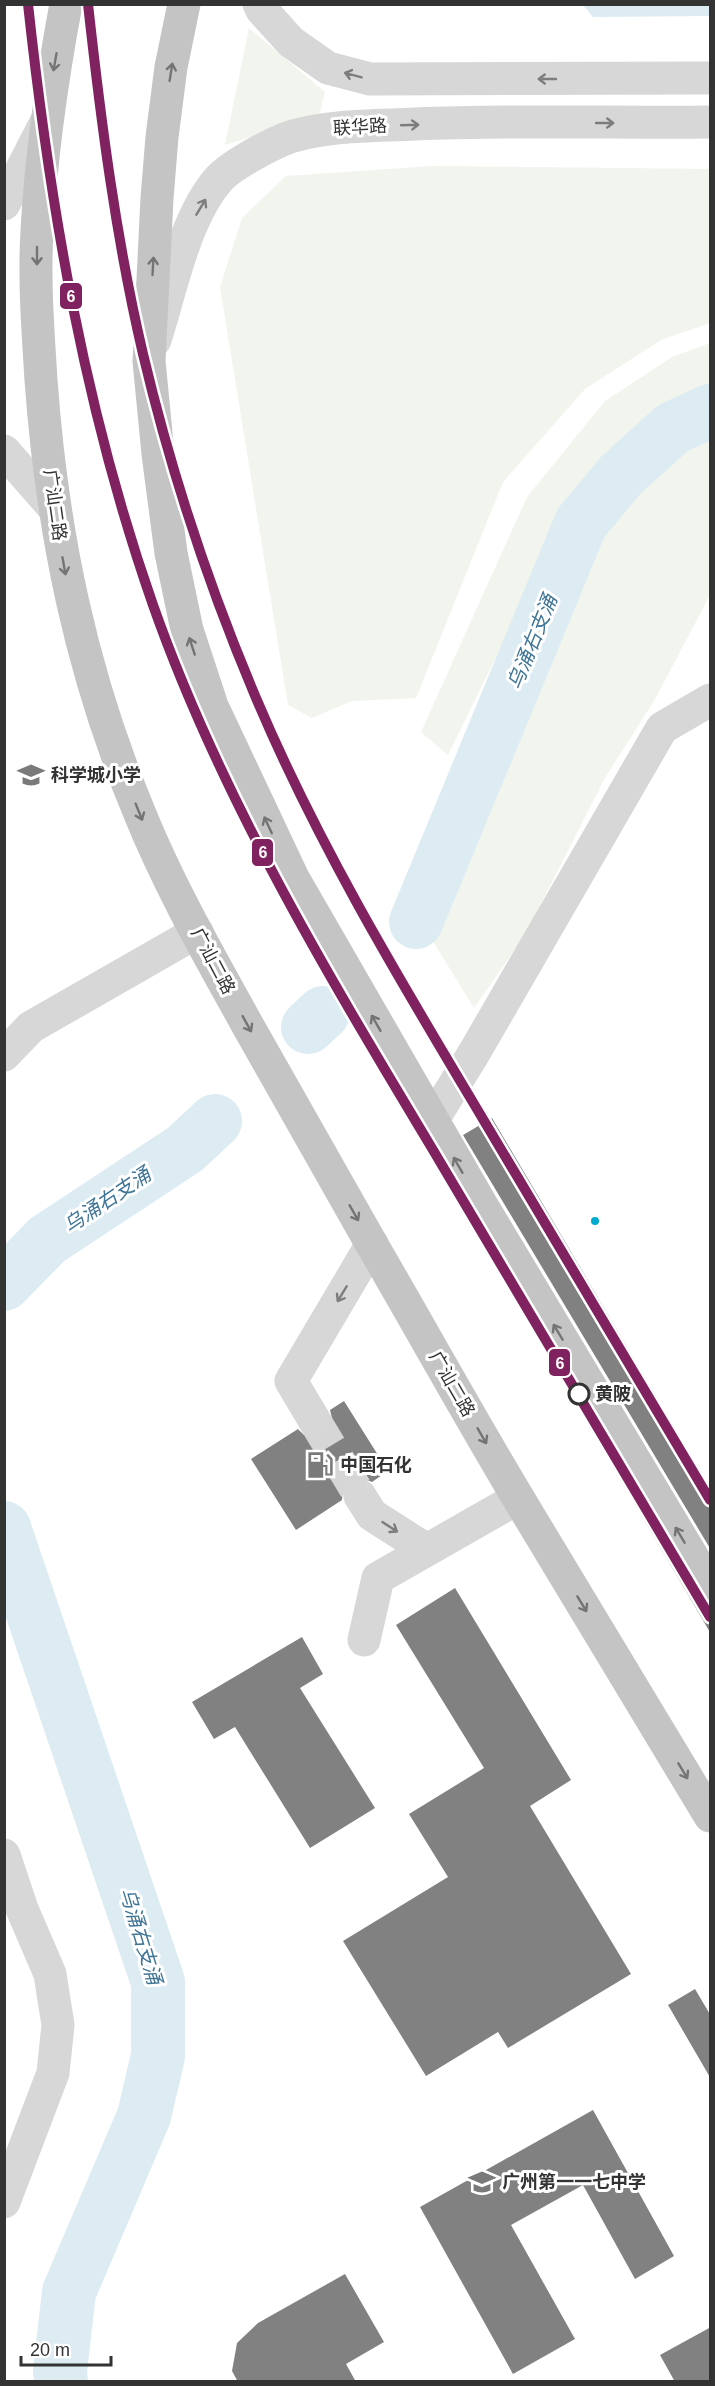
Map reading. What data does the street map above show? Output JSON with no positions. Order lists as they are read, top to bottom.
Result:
{
  "streets": {
    "highway": ["广汕二路"],
    "street": ["联华路"]
  },
  "one_way": ["联华路"],
  "water": ["乌涌右支涌"],
  "places": {
    "school or university": ["科学城小学", "广州第一一七中学"],
    "other": ["黄陂"],
    "fuel station": ["中国石化"]
  },
  "lines": ["transit line 6"],
  "scale_bar": "20 m"
}
